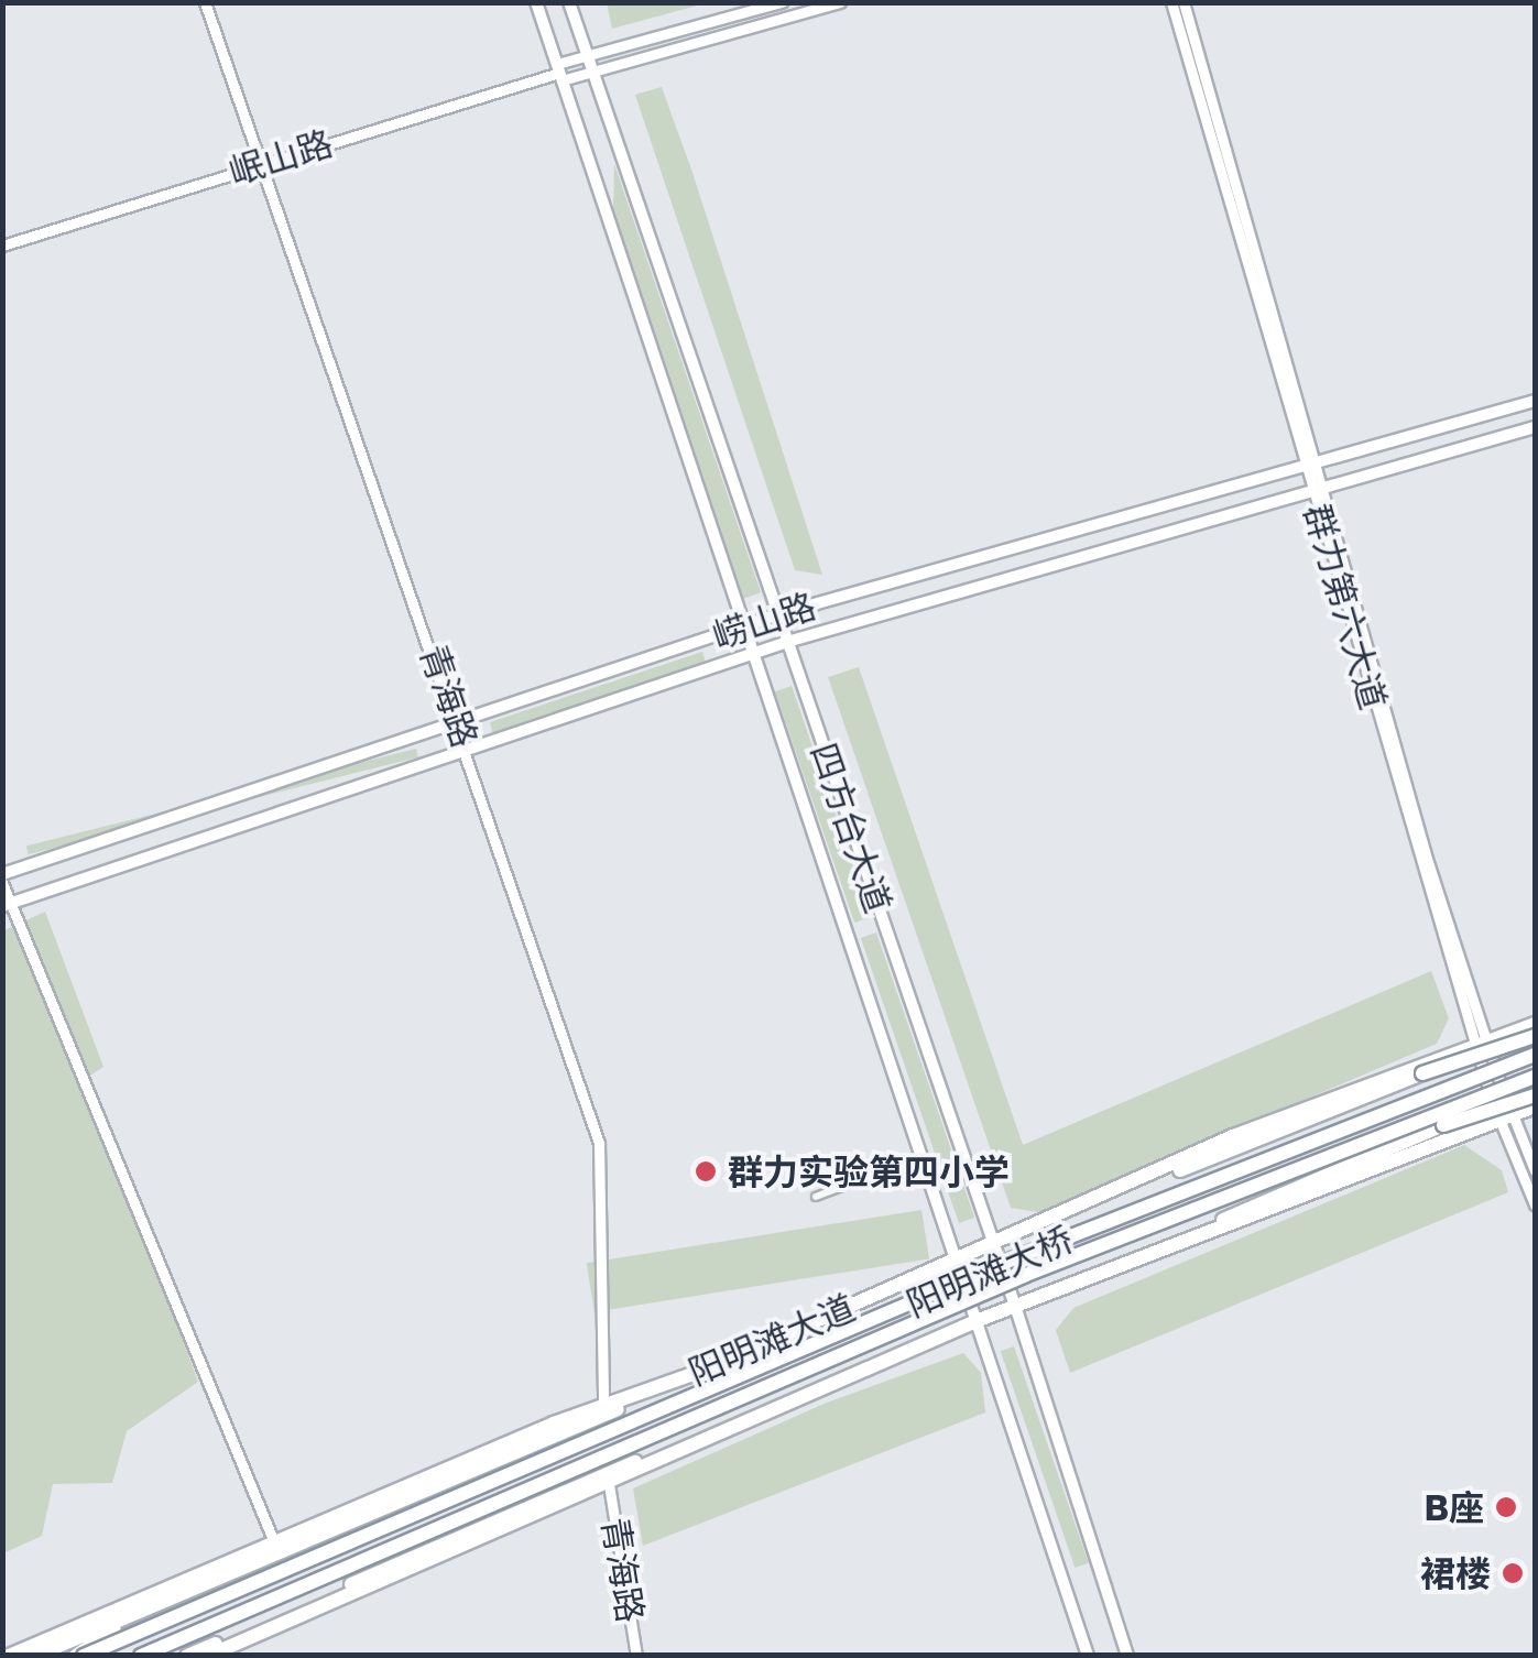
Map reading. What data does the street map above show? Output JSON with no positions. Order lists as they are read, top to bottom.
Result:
{
  "streets": {
    "highway": ["阳明滩大桥", "阳明滩大道"],
    "main road": ["崂山路", "四方台大道"],
    "street": ["岷山路", "群力第六大道", "青海路"]
  },
  "crossings": [
    ["岷山路", "青海路"],
    ["岷山路", "四方台大道"],
    ["群力第六大道", "崂山路"],
    ["群力第六大道", "阳明滩大道"],
    ["崂山路", "青海路"],
    ["崂山路", "四方台大道"],
    ["青海路", "阳明滩大道"],
    ["四方台大道", "阳明滩大道"]
  ],
  "places": ["群力实验第四小学", "B座", "裙楼"]
}
